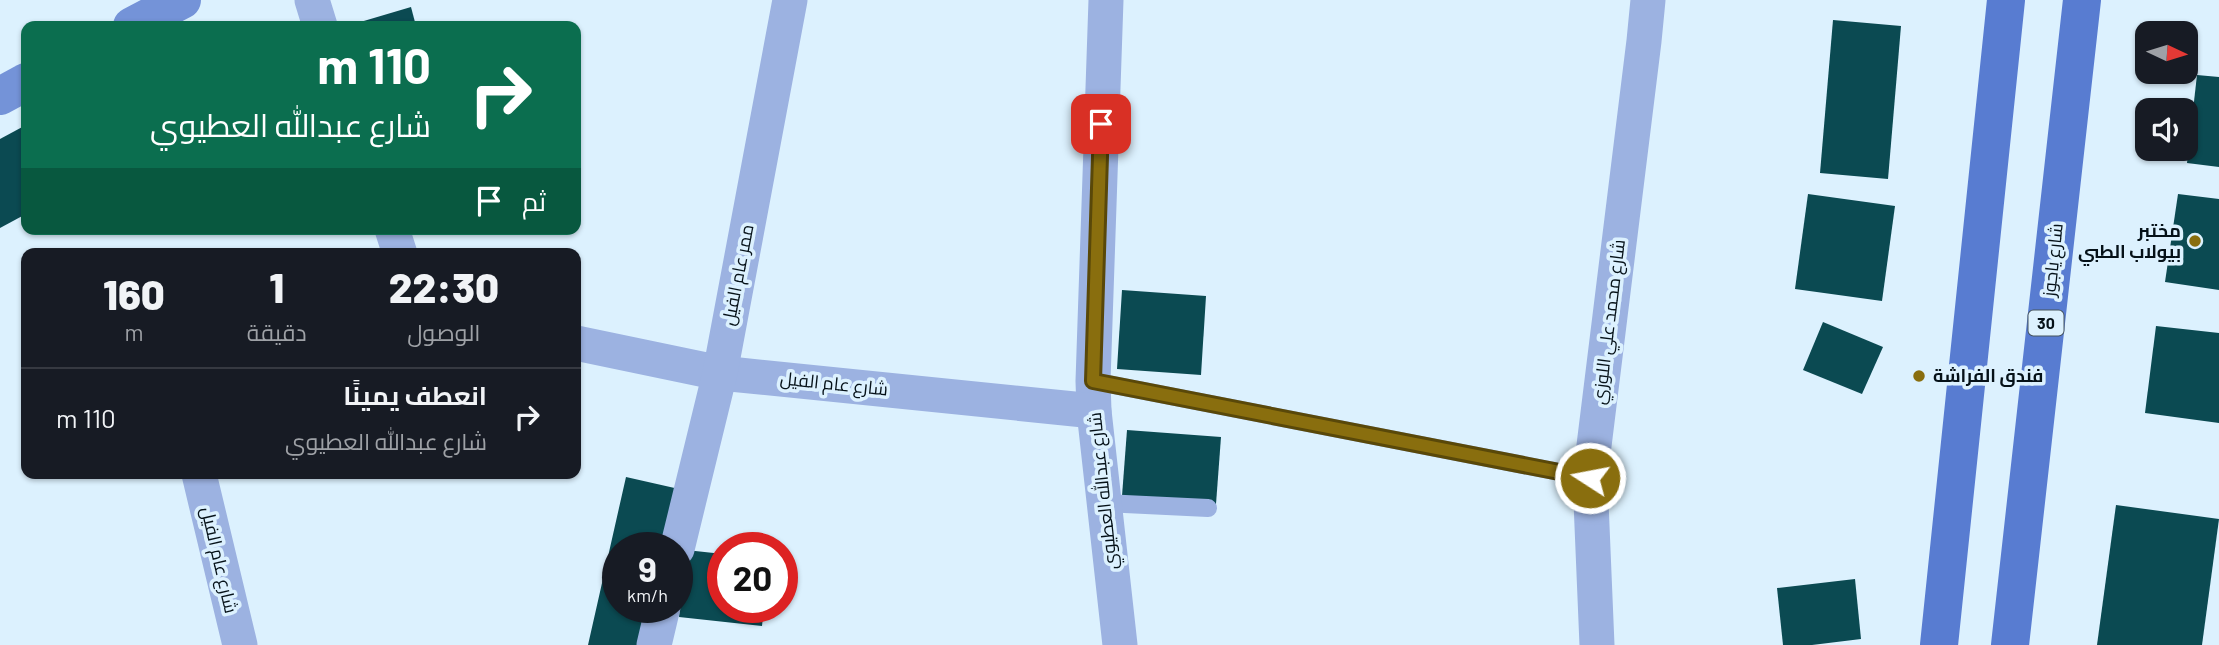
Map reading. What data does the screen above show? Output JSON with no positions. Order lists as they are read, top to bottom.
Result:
{
  "streets": {
    "main road": ["شارع ياجوز", "30"],
    "street": [
      "ممر عام الفيل",
      "شارع محمد علي اللوزي",
      "شارع عام الفيل",
      "شارع عبدالله العطيوي"
    ]
  },
  "crossings": [
    ["ممر عام الفيل", "شارع عام الفيل"],
    ["شارع عام الفيل", "شارع عبدالله العطيوي"]
  ],
  "places": ["مختبر بيولاب الطبي", "فندق الفراشة"],
  "north": "right",
  "page": {
    "turn": ["110 m", "شارع عبدالله العطيوي"],
    "then": "ثم",
    "eta": [
      "22:30",
      "الوصول",
      "1",
      "دقيقة",
      "160",
      "m"
    ],
    "list": [
      {
        "name": "انعطف يمينًا",
        "note": "شارع عبدالله العطيوي",
        "value": "110 m"
      }
    ],
    "speed": "9 km/h",
    "limit": "20"
  }
}
